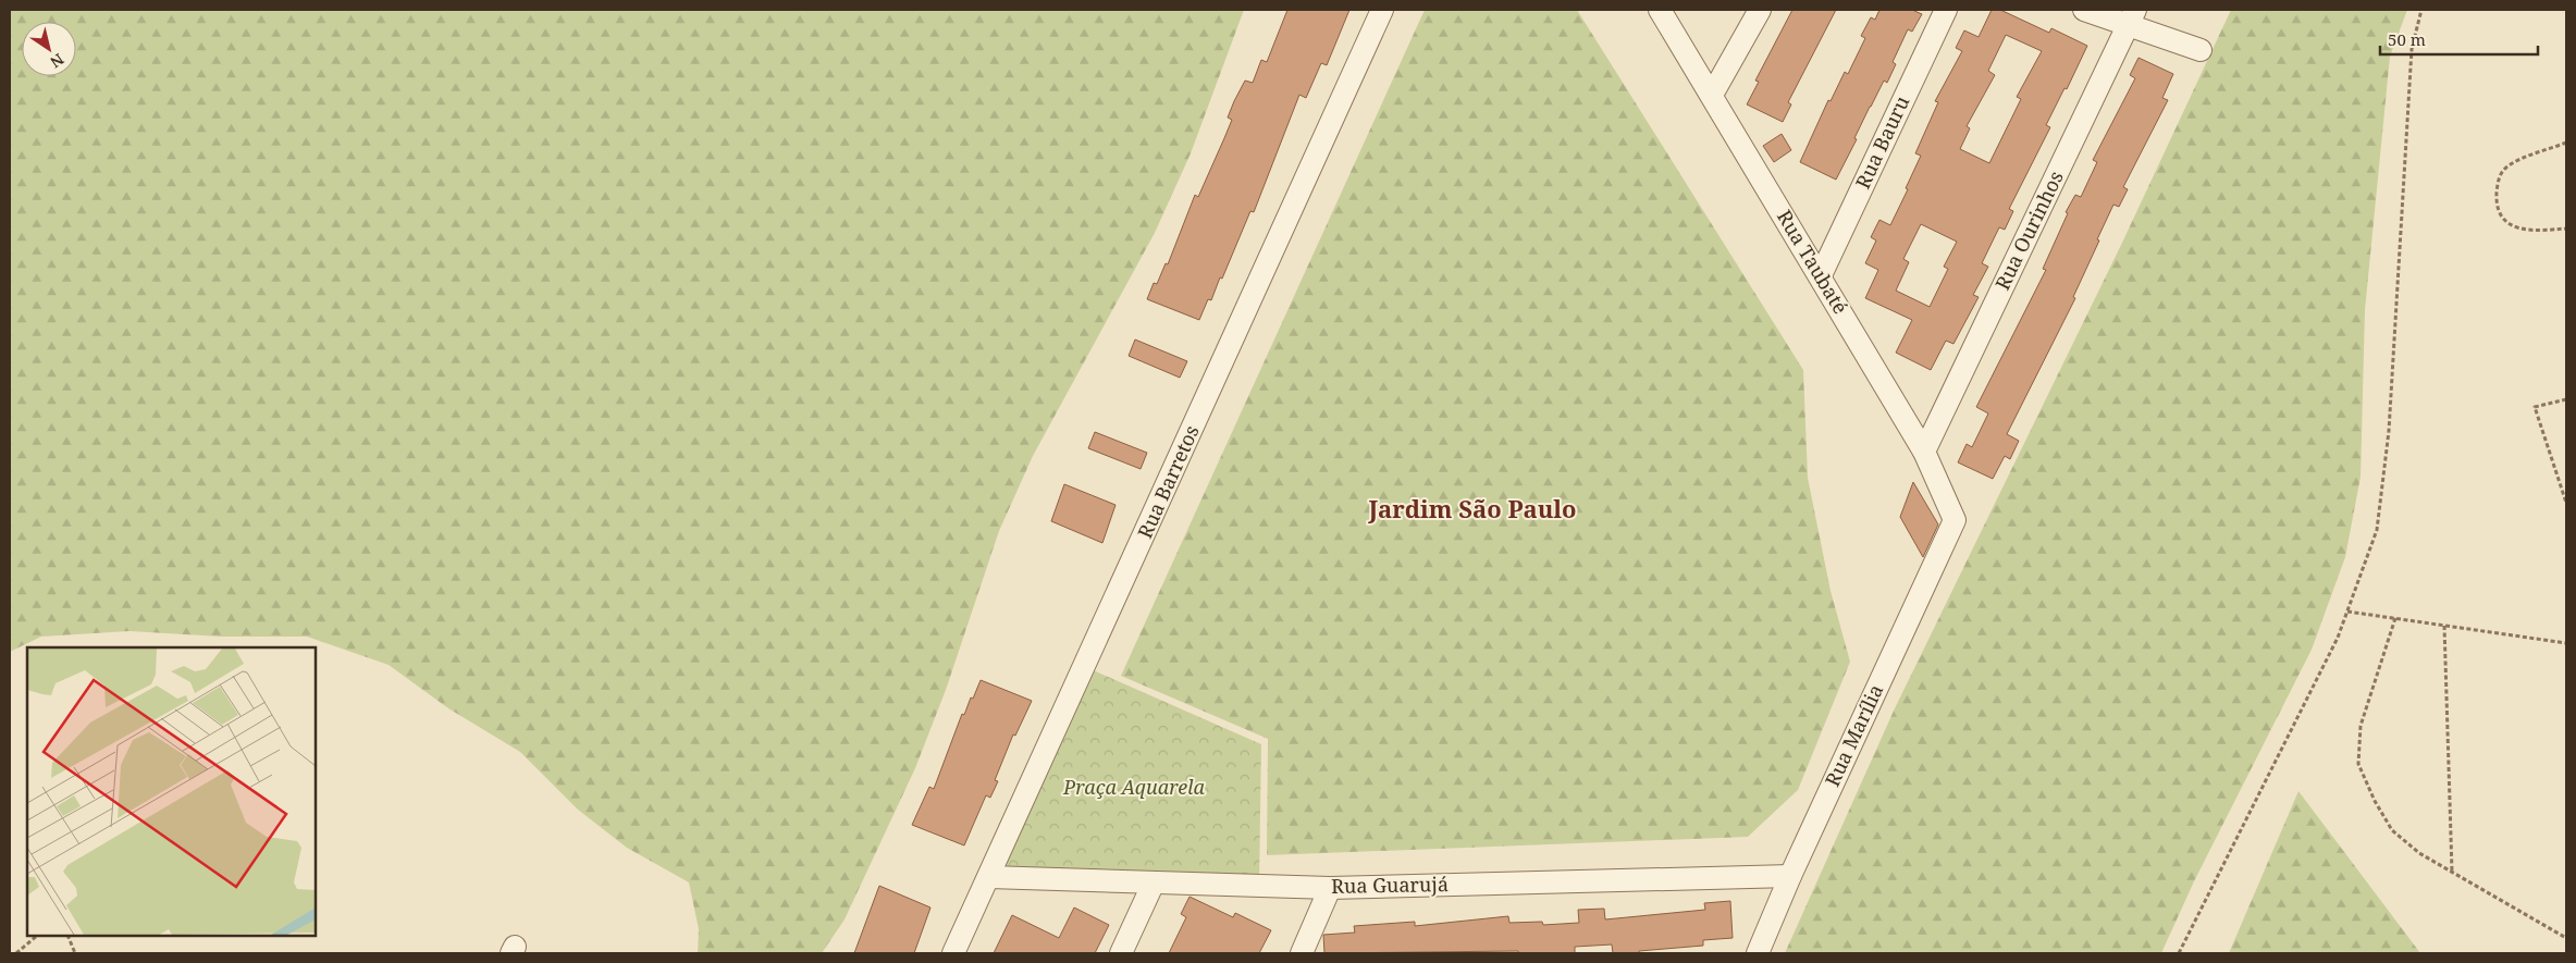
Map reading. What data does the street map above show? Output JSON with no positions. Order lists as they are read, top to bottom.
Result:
{
  "streets": {
    "street": [
      "Rua Bauru",
      "Rua Ourinhos",
      "Rua Taubaté",
      "Rua Barretos",
      "Rua Marília",
      "Rua Guarujá"
    ]
  },
  "crossings": [
    ["Rua Bauru", "Rua Taubaté"],
    ["Rua Ourinhos", "Rua Taubaté"],
    ["Rua Taubaté", "Rua Marília"],
    ["Rua Barretos", "Rua Guarujá"],
    ["Rua Marília", "Rua Guarujá"]
  ],
  "districts": ["Jardim São Paulo"],
  "parks": ["Praça Aquarela"],
  "scale_bar": "50 m",
  "north": "bottom right"
}
